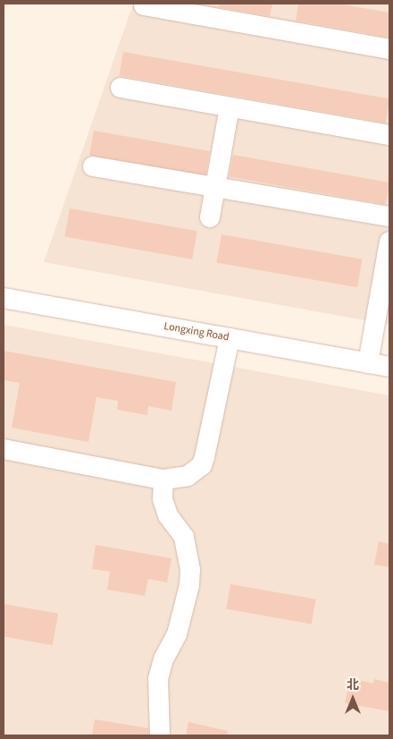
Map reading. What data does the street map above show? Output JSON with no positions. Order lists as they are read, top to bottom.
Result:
{
  "streets": {
    "street": ["Longxing Road"]
  },
  "north": "top"
}
